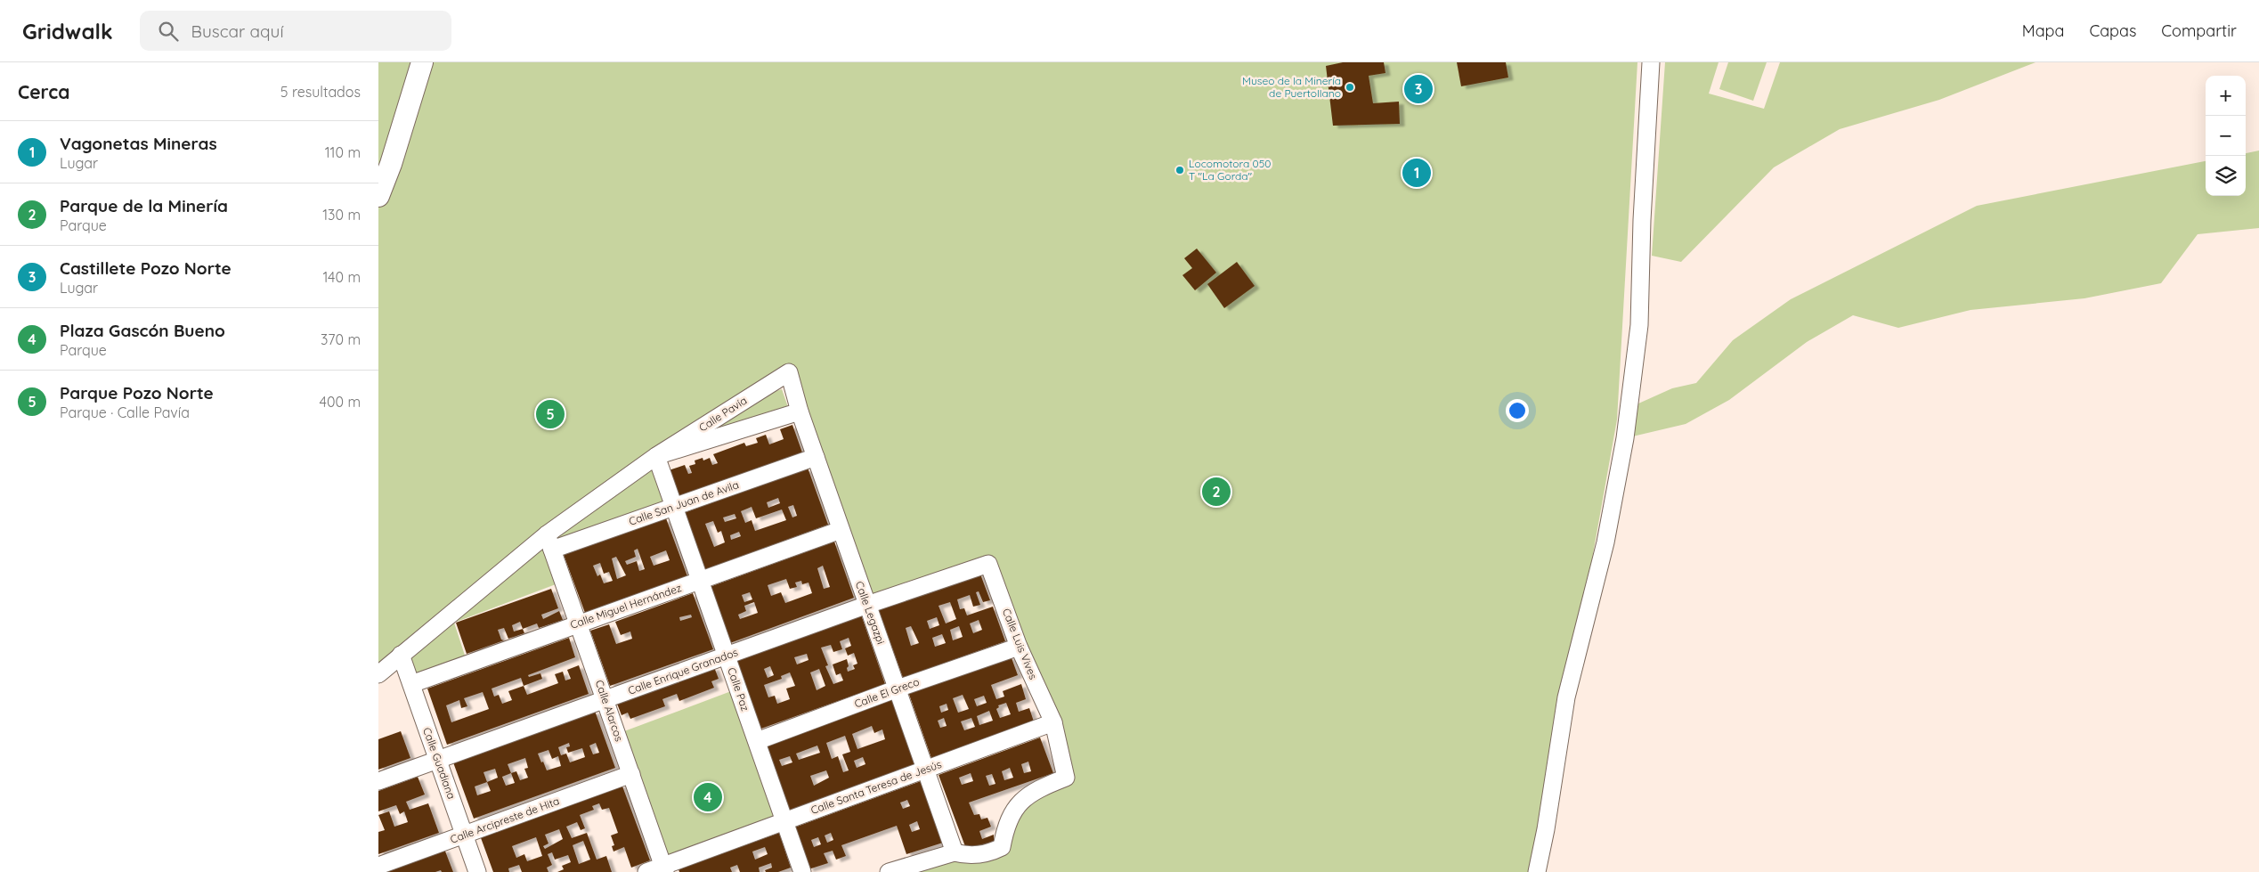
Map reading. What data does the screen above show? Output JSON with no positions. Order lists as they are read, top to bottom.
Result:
{
  "streets": {
    "street": [
      "Calle Pavía",
      "Calle San Juan de Avila",
      "Calle Miguel Hernández",
      "Calle Legazpi",
      "Calle Luis Vives",
      "Calle Enrique Granados",
      "Calle Paz",
      "Calle El Greco",
      "Calle Alarcos",
      "Calle Guadiana",
      "Calle Santa Teresa de Jesús",
      "Calle Arcipreste de Hita"
    ]
  },
  "crossings": [
    ["Calle Pavía", "Calle San Juan de Avila"],
    ["Calle Pavía", "Calle Legazpi"],
    ["Calle Pavía", "Calle Paz"],
    ["Calle Pavía", "Calle Alarcos"],
    ["Calle San Juan de Avila", "Calle Legazpi"],
    ["Calle San Juan de Avila", "Calle Paz"],
    ["Calle San Juan de Avila", "Calle Alarcos"],
    ["Calle San Juan de Avila", "Calle Guadiana"],
    ["Calle Miguel Hernández", "Calle Legazpi"],
    ["Calle Miguel Hernández", "Calle Paz"],
    ["Calle Miguel Hernández", "Calle Alarcos"],
    ["Calle Miguel Hernández", "Calle Guadiana"],
    ["Calle Legazpi", "Calle Enrique Granados"],
    ["Calle Legazpi", "Calle El Greco"],
    ["Calle Legazpi", "Calle Santa Teresa de Jesús"],
    ["Calle Luis Vives", "Calle Enrique Granados"],
    ["Calle Luis Vives", "Calle El Greco"],
    ["Calle Luis Vives", "Calle Santa Teresa de Jesús"],
    ["Calle Enrique Granados", "Calle Paz"],
    ["Calle Enrique Granados", "Calle Alarcos"],
    ["Calle Enrique Granados", "Calle Guadiana"],
    ["Calle Paz", "Calle El Greco"],
    ["Calle Paz", "Calle Santa Teresa de Jesús"],
    ["Calle Alarcos", "Calle Santa Teresa de Jesús"],
    ["Calle Alarcos", "Calle Arcipreste de Hita"],
    ["Calle Guadiana", "Calle Arcipreste de Hita"]
  ],
  "places": ["Museo de la Minería de Puertollano", "Locomotora 050 T \"La Gorda\""],
  "page": {
    "header": "Gridwalk",
    "search": "Buscar aquí",
    "nav": ["Mapa", "Capas", "Compartir"],
    "heading": ["Cerca", "5 resultados"],
    "pins": [
      "3",
      "1",
      "5",
      "2",
      "4"
    ],
    "map_buttons": ["+", "−"],
    "list": [
      {
        "mark": "1",
        "name": "Vagonetas Mineras",
        "note": "Lugar",
        "value": "110 m"
      },
      {
        "mark": "2",
        "name": "Parque de la Minería",
        "note": "Parque",
        "value": "130 m"
      },
      {
        "mark": "3",
        "name": "Castillete Pozo Norte",
        "note": "Lugar",
        "value": "140 m"
      },
      {
        "mark": "4",
        "name": "Plaza Gascón Bueno",
        "note": "Parque",
        "value": "370 m"
      },
      {
        "mark": "5",
        "name": "Parque Pozo Norte",
        "note": "Parque · Calle Pavía",
        "value": "400 m"
      }
    ]
  }
}
